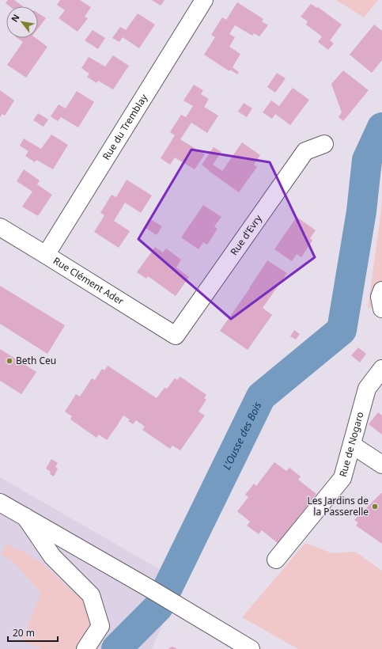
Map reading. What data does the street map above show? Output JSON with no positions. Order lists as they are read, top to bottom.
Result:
{
  "streets": {
    "street": [
      "Rue du Tremblay",
      "Rue d'Evry",
      "Rue Clément Ader",
      "Rue de Nogaro"
    ]
  },
  "crossings": [
    ["Rue du Tremblay", "Rue Clément Ader"],
    ["Rue d'Evry", "Rue Clément Ader"]
  ],
  "water": ["L'Ousse des Bois"],
  "places": ["Beth Ceu", "Les Jardins de la Passerelle"],
  "scale_bar": "20 m",
  "north": "top left"
}
